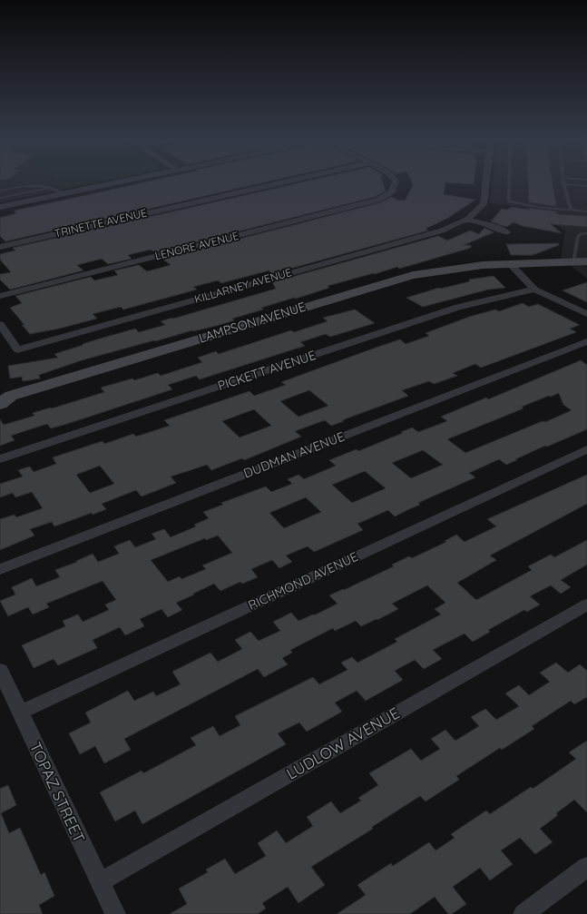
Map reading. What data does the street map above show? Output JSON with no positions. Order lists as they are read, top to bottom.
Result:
{
  "streets": {
    "main road": ["LAMPSON AVENUE"],
    "street": [
      "TRINETTE AVENUE",
      "LENORE AVENUE",
      "KILLARNEY AVENUE",
      "PICKETT AVENUE",
      "DUDMAN AVENUE",
      "RICHMOND AVENUE",
      "LUDLOW AVENUE",
      "TOPAZ STREET"
    ]
  },
  "crossings": [
    ["RICHMOND AVENUE", "TOPAZ STREET"],
    ["LUDLOW AVENUE", "TOPAZ STREET"]
  ]
}
